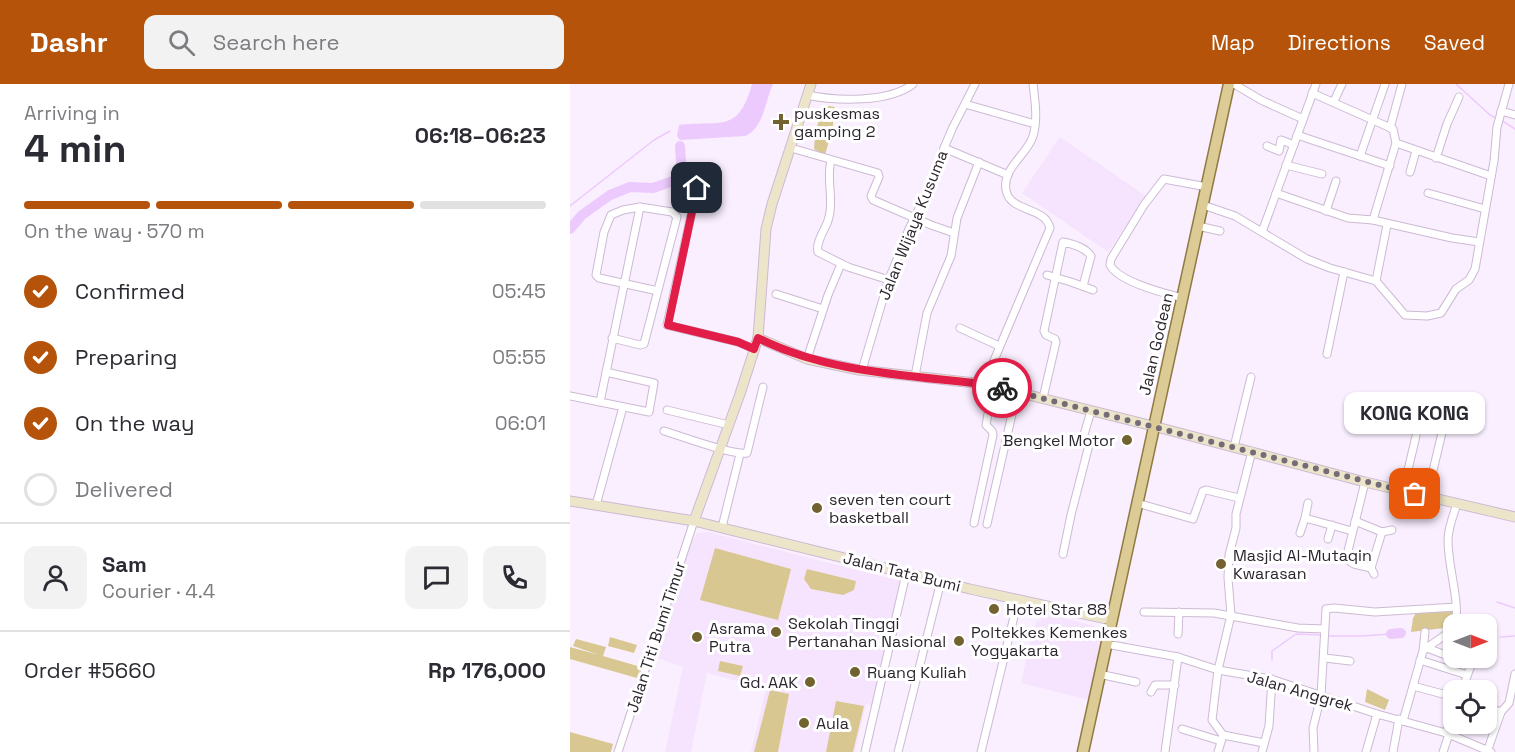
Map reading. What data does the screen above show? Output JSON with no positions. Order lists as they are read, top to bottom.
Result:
{
  "streets": {
    "main road": ["Jalan Godean"],
    "street": [
      "Jalan Wijaya Kusuma",
      "Jalan Tata Bumi",
      "Jalan Titi Bumi Timur",
      "Jalan Anggrek"
    ]
  },
  "crossings": [
    ["Jalan Godean", "Jalan Tata Bumi"],
    ["Jalan Godean", "Jalan Anggrek"],
    ["Jalan Tata Bumi", "Jalan Titi Bumi Timur"]
  ],
  "places": {
    "health": ["puskesmas gamping 2"],
    "other": [
      "Bengkel Motor",
      "KONG KONG",
      "seven ten court basketball",
      "Masjid Al-Mutaqin Kwarasan",
      "Hotel Star 88",
      "Sekolah Tinggi Pertanahan Nasional",
      "Asrama Putra",
      "Poltekkes Kemenkes Yogyakarta",
      "Ruang Kuliah",
      "Gd. AAK",
      "Aula"
    ]
  },
  "north": "right",
  "page": {
    "header": "Dashr",
    "search": "Search here",
    "nav": ["Map", "Directions", "Saved"],
    "heading": ["4 min", "Arriving in", "06:18–06:23"],
    "panel": [
      "Sam",
      "Courier · 4.4",
      "Order #5660",
      "Rp 176,000"
    ],
    "bar": "On the way · 570 m",
    "list": [
      ["Confirmed", "05:45"],
      ["Preparing", "05:55"],
      ["On the way", "06:01"],
      "Delivered"
    ],
    "bubble": "KONG KONG"
  }
}
